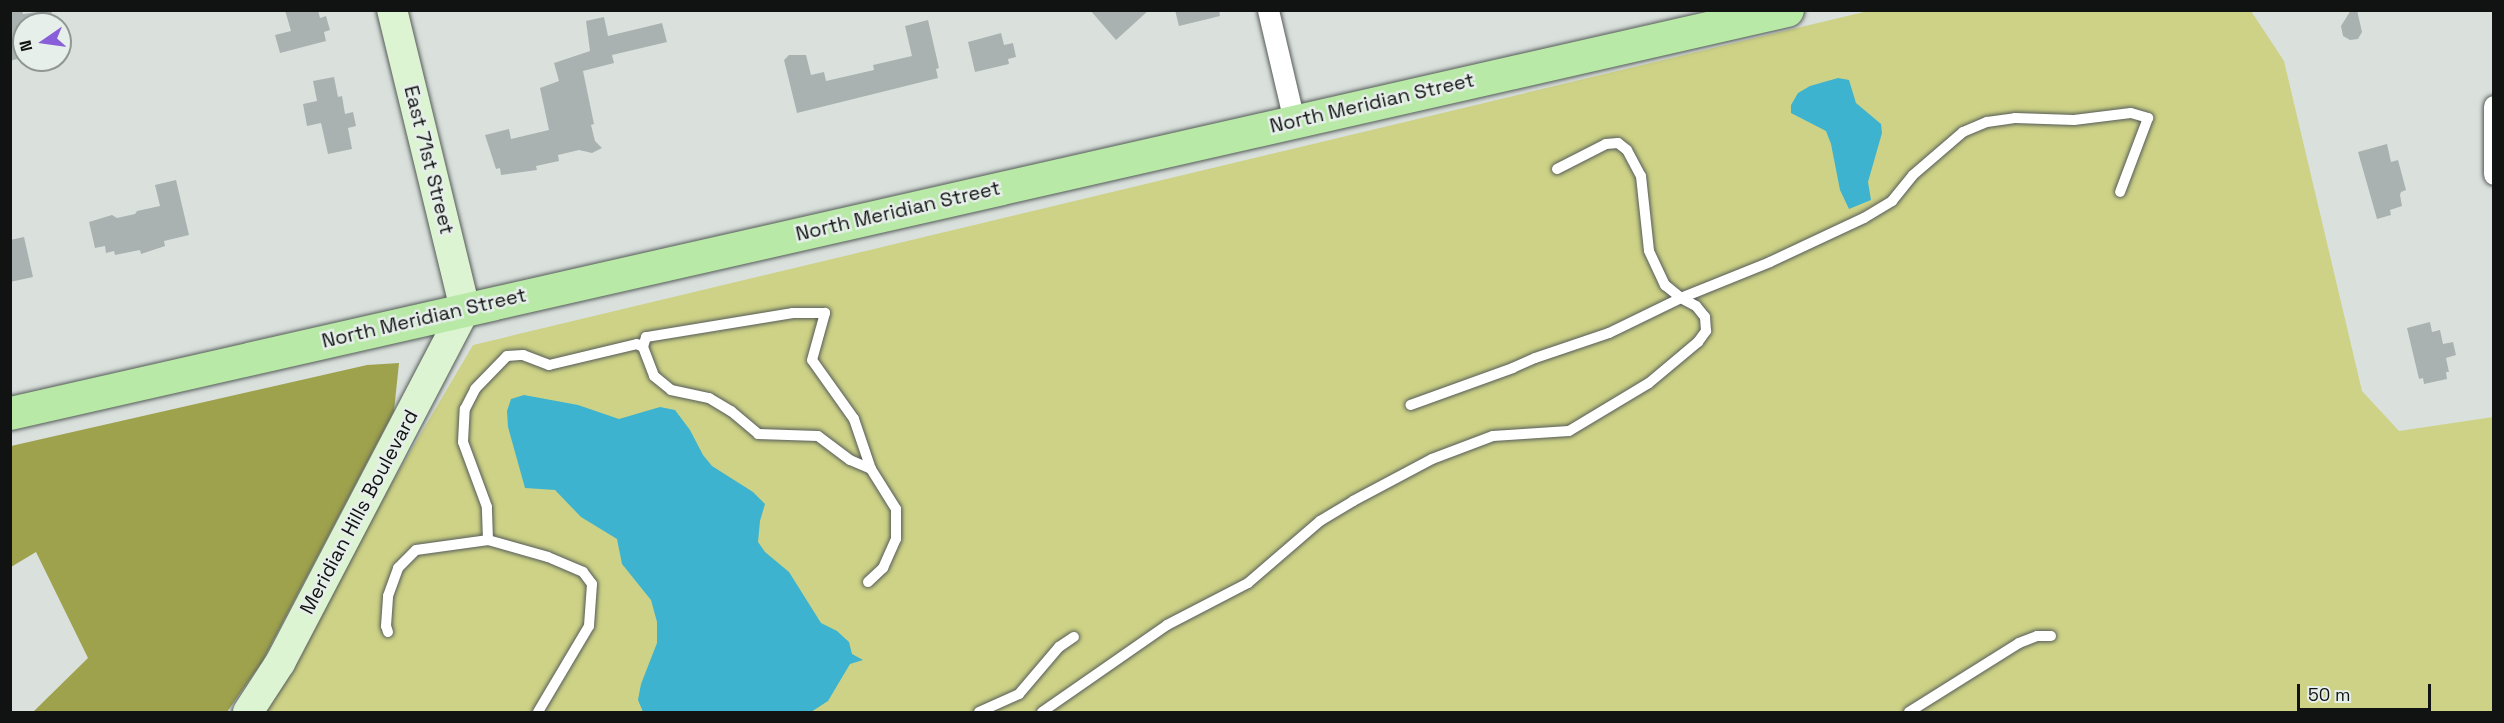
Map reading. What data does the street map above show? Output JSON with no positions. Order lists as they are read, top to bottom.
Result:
{
  "streets": {
    "main road": ["North Meridian Street", "East 71st Street", "Meridian Hills Boulevard"]
  },
  "crossings": [
    ["North Meridian Street", "East 71st Street"],
    ["North Meridian Street", "Meridian Hills Boulevard"],
    ["East 71st Street", "Meridian Hills Boulevard"]
  ],
  "scale_bar": "50 m",
  "north": "left"
}
